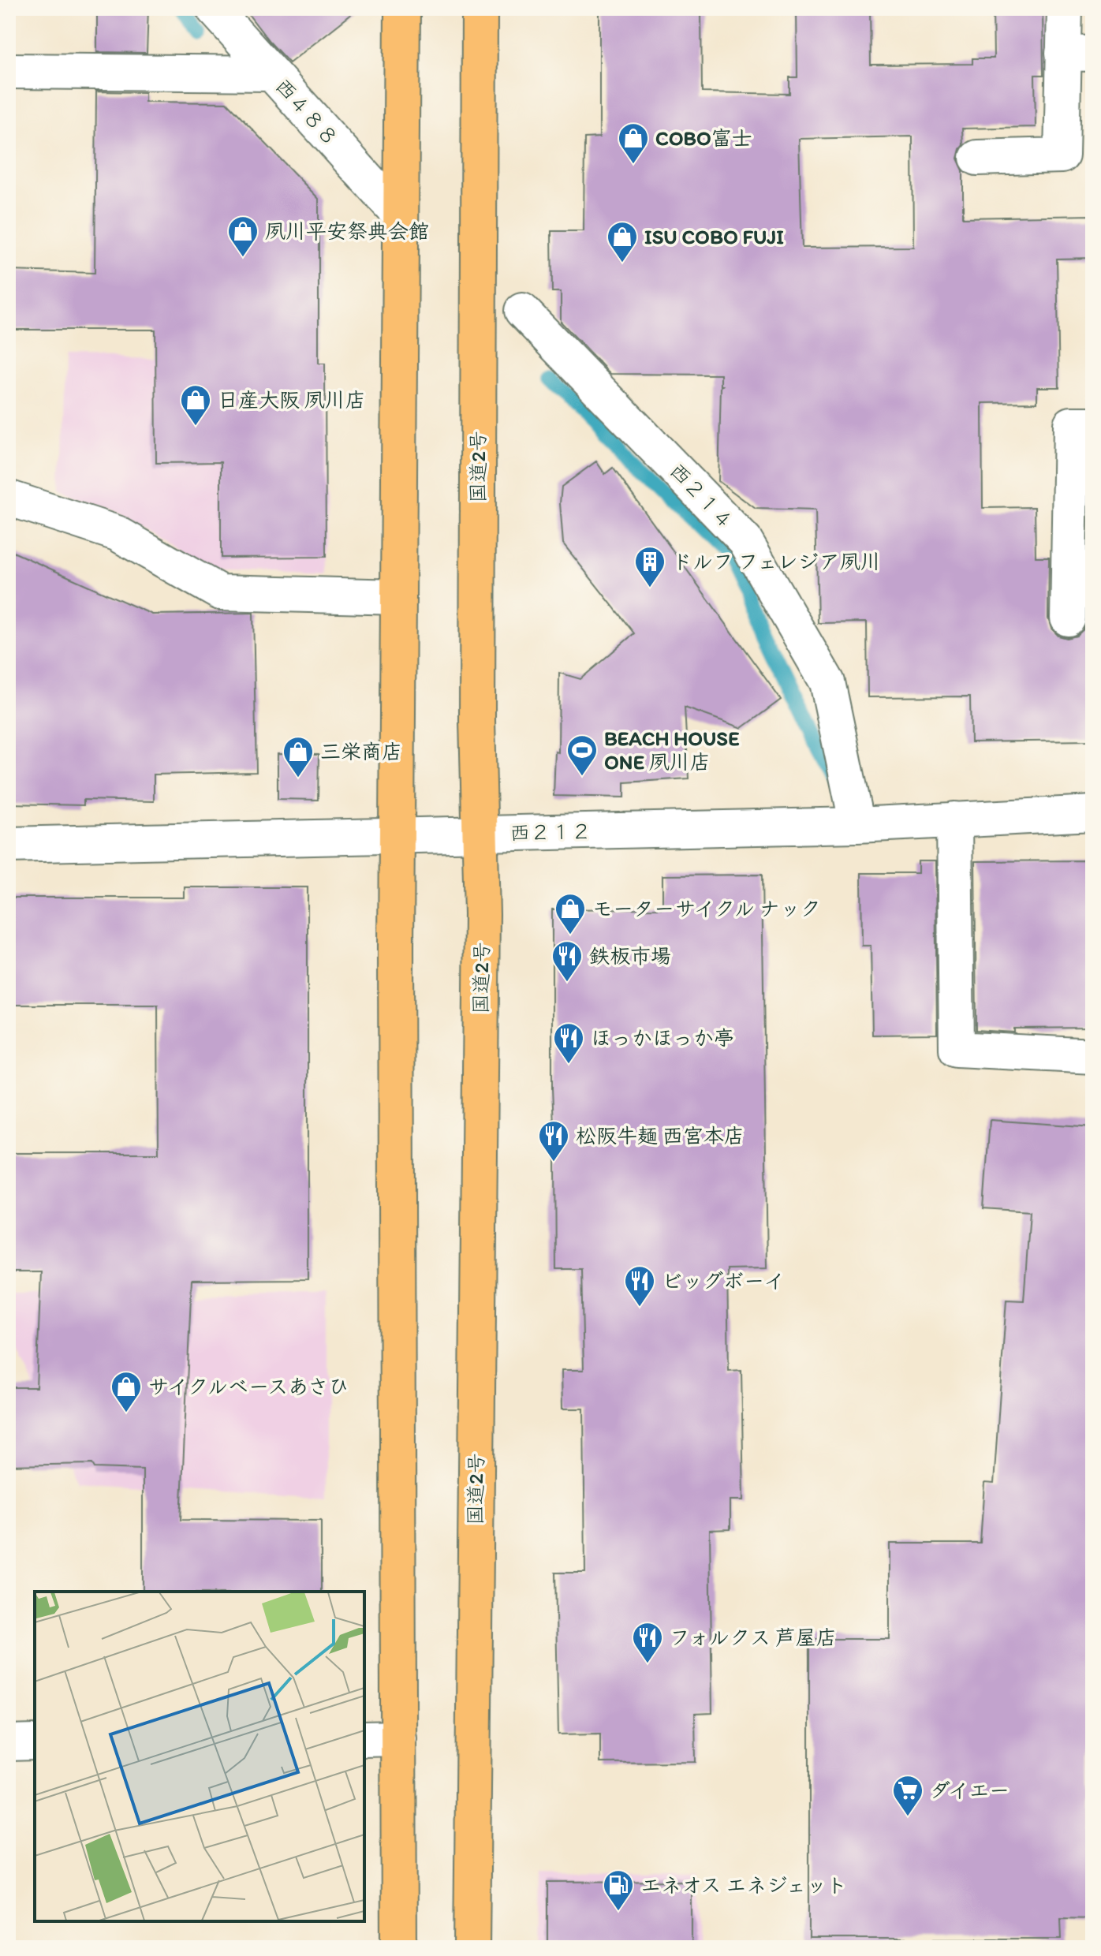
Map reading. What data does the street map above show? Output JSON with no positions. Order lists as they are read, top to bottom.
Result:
{
  "streets": {
    "highway": ["国道2号"],
    "street": ["西４８８", "西２１４", "西２１２"]
  },
  "crossings": [
    ["国道2号", "西２１２"],
    ["西２１４", "西２１２"]
  ],
  "places": {
    "shop": [
      "COBO富士",
      "夙川平安祭典会館",
      "ISU COBO FUJI",
      "日産大阪 夙川店",
      "三栄商店",
      "モーターサイクル ナック",
      "サイクルベースあさひ"
    ],
    "building": ["ドルフ フェレジア夙川"],
    "sports": ["BEACH HOUSE ONE 夙川店"],
    "restaurant": [
      "鉄板市場",
      "ほっかほっか亭",
      "松阪牛麺 西宮本店",
      "ビッグボーイ",
      "フォルクス 芦屋店"
    ],
    "supermarket": ["ダイエー"],
    "fuel station": ["エネオス エネジェット"]
  }
}
